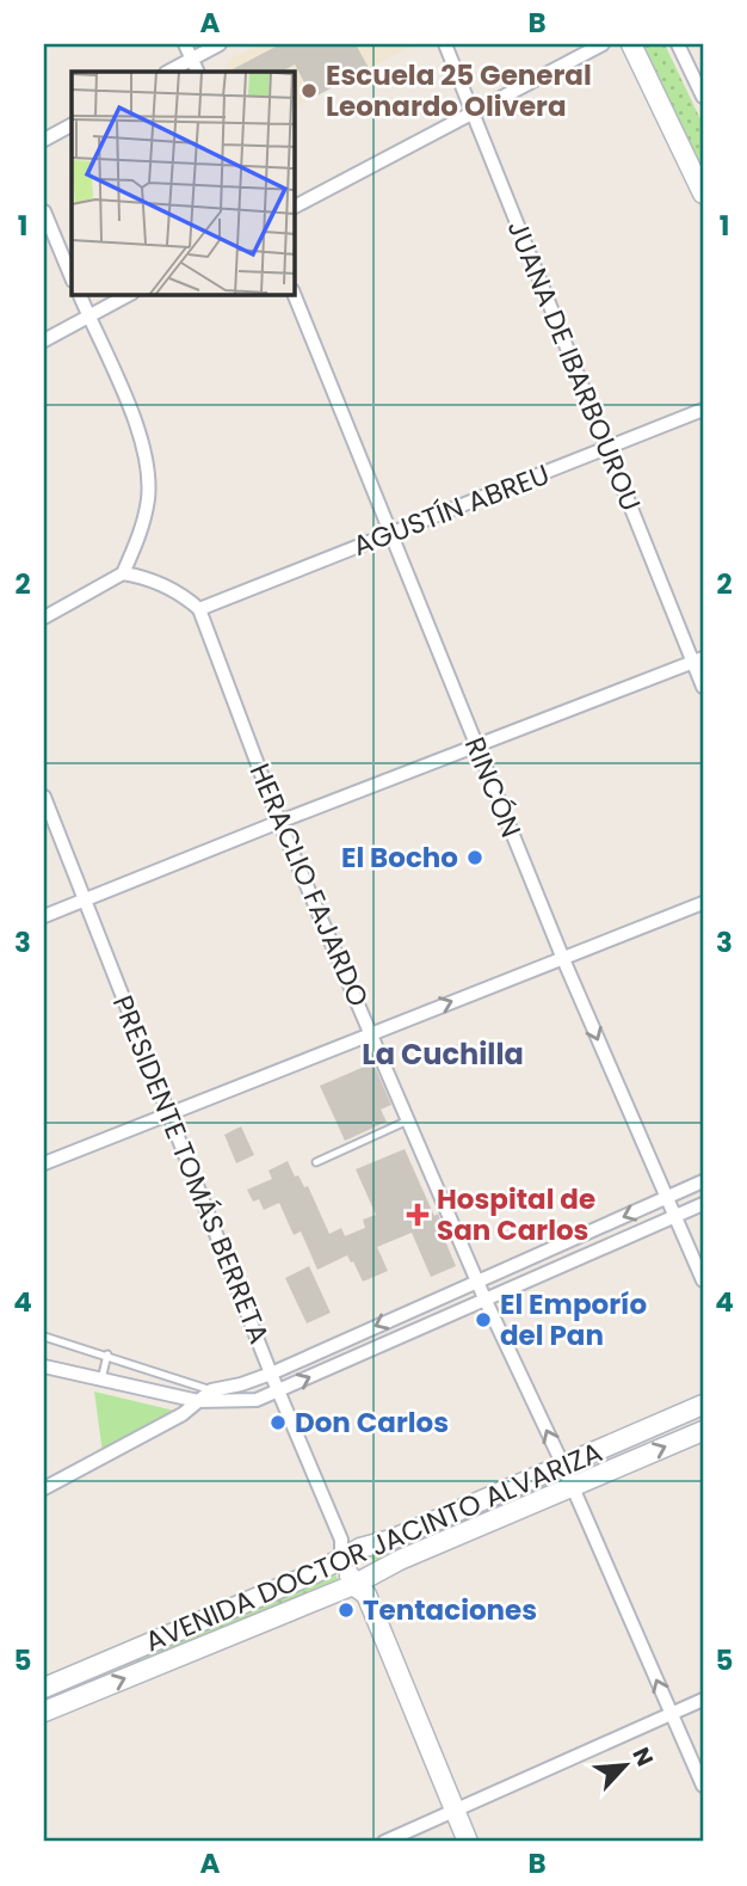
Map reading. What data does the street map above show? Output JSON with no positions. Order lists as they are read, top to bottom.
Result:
{
  "streets": {
    "main road": ["PRESIDENTE TOMÁS BERRETA", "AVENIDA DOCTOR JACINTO ALVARIZA"],
    "street": [
      "JUANA DE IBARBOUROU",
      "AGUSTÍN ABREU",
      "RINCÓN",
      "HERACLIO FAJARDO"
    ]
  },
  "crossings": [
    ["JUANA DE IBARBOUROU", "AGUSTÍN ABREU"],
    ["AGUSTÍN ABREU", "RINCÓN"],
    ["AGUSTÍN ABREU", "HERACLIO FAJARDO"],
    ["HERACLIO FAJARDO", "AVENIDA DOCTOR JACINTO ALVARIZA"],
    ["PRESIDENTE TOMÁS BERRETA", "AVENIDA DOCTOR JACINTO ALVARIZA"]
  ],
  "districts": ["La Cuchilla"],
  "places": {
    "other": [
      "Escuela 25 General Leonardo Olivera",
      "El Bocho",
      "El Emporío del Pan",
      "Don Carlos",
      "Tentaciones"
    ],
    "health": ["Hospital de San Carlos"]
  },
  "north": "top right",
  "grid": {
    "columns": ["A", "B"],
    "rows": [
      "1",
      "2",
      "3",
      "4",
      "5"
    ]
  }
}
